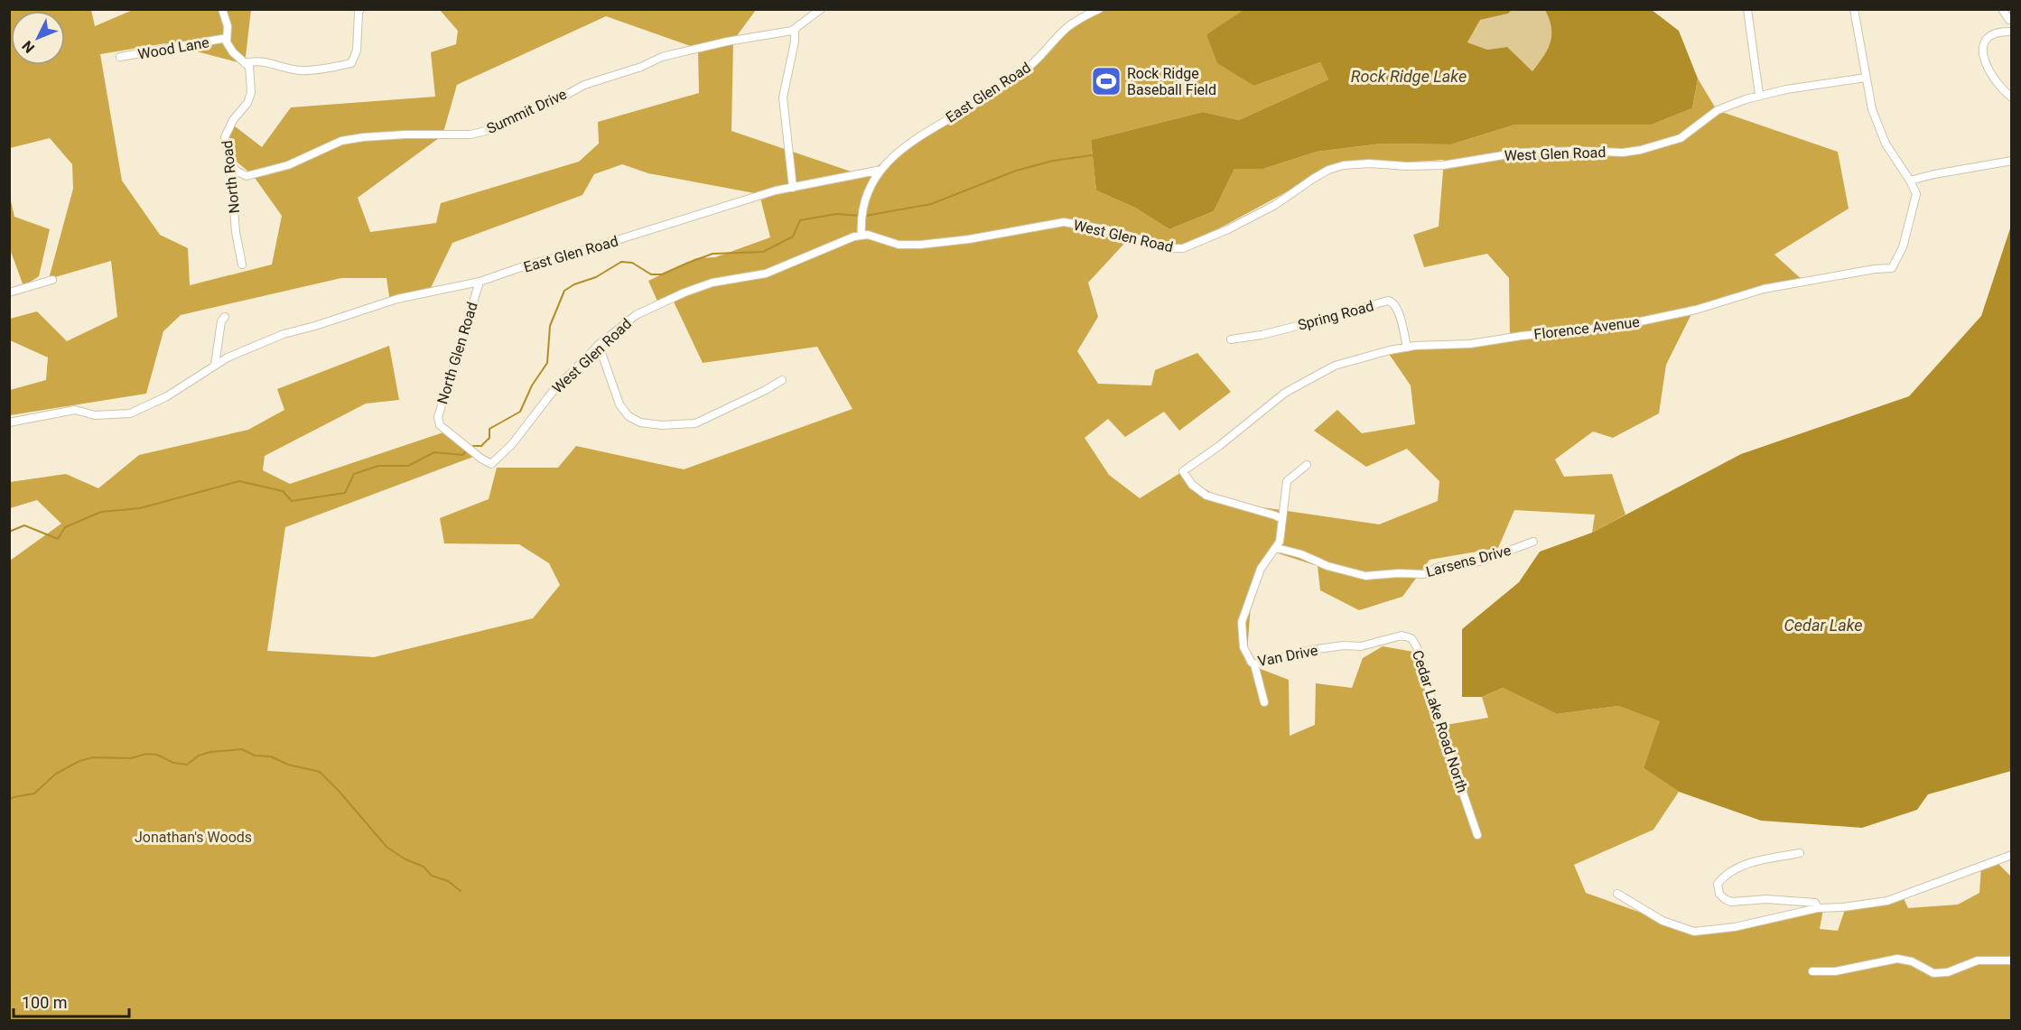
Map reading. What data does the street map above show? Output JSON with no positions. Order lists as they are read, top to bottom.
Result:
{
  "streets": {
    "street": [
      "Wood Lane",
      "East Glen Road",
      "Summit Drive",
      "West Glen Road",
      "North Road",
      "Spring Road",
      "Florence Avenue",
      "North Glen Road",
      "Larsens Drive",
      "Van Drive",
      "Cedar Lake Road North"
    ]
  },
  "crossings": [
    ["Wood Lane", "North Road"],
    ["East Glen Road", "North Glen Road"],
    ["Summit Drive", "North Road"],
    ["West Glen Road", "Florence Avenue"],
    ["West Glen Road", "North Glen Road"],
    ["Spring Road", "Florence Avenue"],
    ["Florence Avenue", "Van Drive"],
    ["Larsens Drive", "Van Drive"],
    ["Van Drive", "Cedar Lake Road North"]
  ],
  "water": ["Rock Ridge Lake", "Cedar Lake"],
  "parks": ["Jonathan's Woods"],
  "places": {
    "sports": ["Rock Ridge Baseball Field"]
  },
  "scale_bar": "100 m",
  "north": "bottom left"
}
